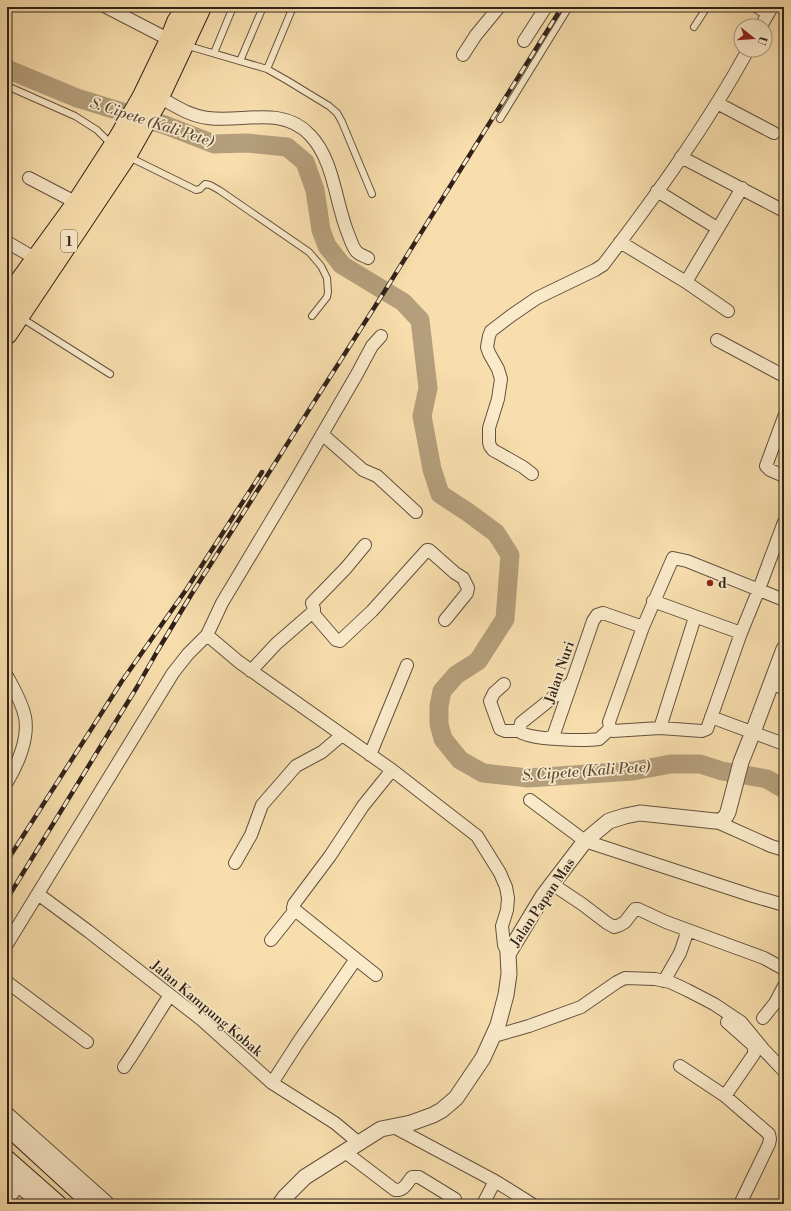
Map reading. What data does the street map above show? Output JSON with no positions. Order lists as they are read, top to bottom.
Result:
{
  "streets": {
    "highway": ["1"],
    "street": ["Jalan Nuri", "Jalan Papan Mas", "Jalan Kampung Kobak"]
  },
  "crossings": [
    ["Jalan Papan Mas", "Jalan Kampung Kobak"]
  ],
  "water": ["S. Cipete (Kali Pete)"],
  "places": ["d"],
  "north": "right"
}
